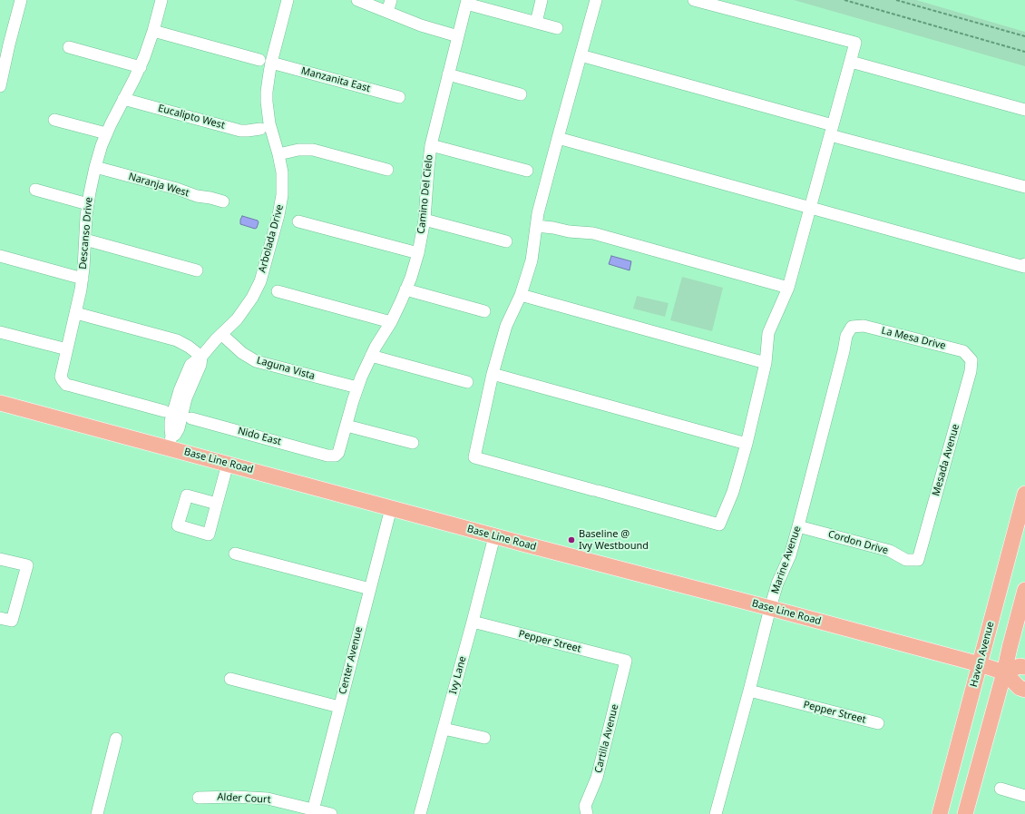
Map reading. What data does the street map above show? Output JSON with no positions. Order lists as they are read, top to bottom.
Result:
{
  "streets": {
    "main road": ["Base Line Road", "Haven Avenue"],
    "street": [
      "Manzanita East",
      "Eucalipto West",
      "Naranja West",
      "Camino Del Cielo",
      "Descanso Drive",
      "Arbolada Drive",
      "La Mesa Drive",
      "Laguna Vista",
      "Nido East",
      "Mesada Avenue",
      "Cordon Drive",
      "Marine Avenue",
      "Pepper Street",
      "Center Avenue",
      "Ivy Lane",
      "Cartilla Avenue",
      "Alder Court"
    ]
  },
  "crossings": [
    ["Manzanita East", "Descanso Drive"],
    ["Manzanita East", "Arbolada Drive"],
    ["Eucalipto West", "Descanso Drive"],
    ["Naranja West", "Descanso Drive"],
    ["Camino Del Cielo", "Laguna Vista"],
    ["Camino Del Cielo", "Nido East"],
    ["Arbolada Drive", "Laguna Vista"],
    ["Arbolada Drive", "Base Line Road"],
    ["La Mesa Drive", "Mesada Avenue"],
    ["La Mesa Drive", "Marine Avenue"],
    ["Mesada Avenue", "Cordon Drive"],
    ["Base Line Road", "Marine Avenue"],
    ["Base Line Road", "Haven Avenue"],
    ["Base Line Road", "Center Avenue"],
    ["Base Line Road", "Ivy Lane"],
    ["Cordon Drive", "Marine Avenue"],
    ["Marine Avenue", "Pepper Street"],
    ["Pepper Street", "Ivy Lane"],
    ["Pepper Street", "Cartilla Avenue"],
    ["Center Avenue", "Alder Court"]
  ],
  "places": ["Baseline @ Ivy Westbound"]
}
